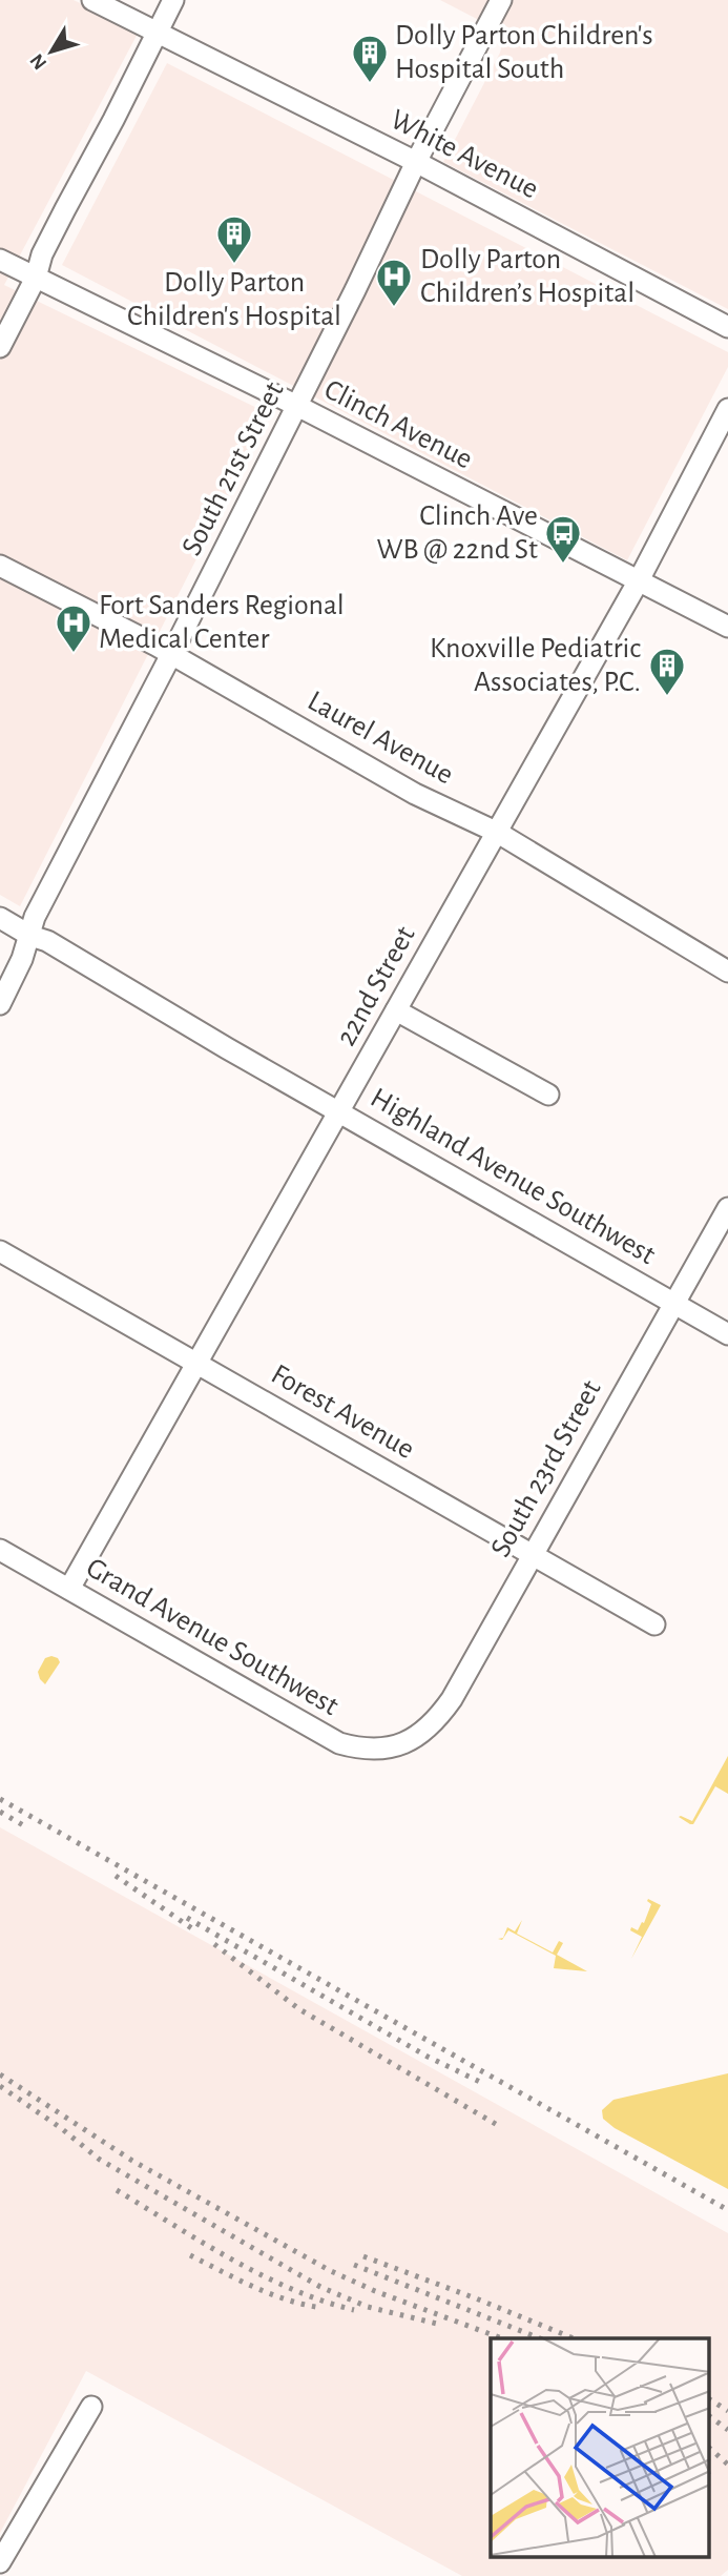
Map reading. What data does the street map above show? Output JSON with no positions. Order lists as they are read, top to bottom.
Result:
{
  "streets": {
    "street": [
      "White Avenue",
      "Clinch Avenue",
      "South 21st Street",
      "Laurel Avenue",
      "22nd Street",
      "Highland Avenue Southwest",
      "Forest Avenue",
      "South 23rd Street",
      "Grand Avenue Southwest"
    ]
  },
  "crossings": [
    ["White Avenue", "South 21st Street"],
    ["Clinch Avenue", "South 21st Street"],
    ["Clinch Avenue", "22nd Street"],
    ["South 21st Street", "Laurel Avenue"],
    ["South 21st Street", "Highland Avenue Southwest"],
    ["Laurel Avenue", "22nd Street"],
    ["22nd Street", "Highland Avenue Southwest"],
    ["22nd Street", "Forest Avenue"],
    ["22nd Street", "Grand Avenue Southwest"],
    ["Highland Avenue Southwest", "South 23rd Street"],
    ["Forest Avenue", "South 23rd Street"],
    ["South 23rd Street", "Grand Avenue Southwest"]
  ],
  "places": {
    "building": ["Dolly Parton Children's Hospital South", "Dolly Parton Children's Hospital", "Knoxville Pediatric Associates, P.C."],
    "hospital": ["Dolly Parton Children’s Hospital", "Fort Sanders Regional Medical Center"],
    "bus stop": ["Clinch Ave WB @ 22nd St"]
  },
  "north": "bottom left"
}
